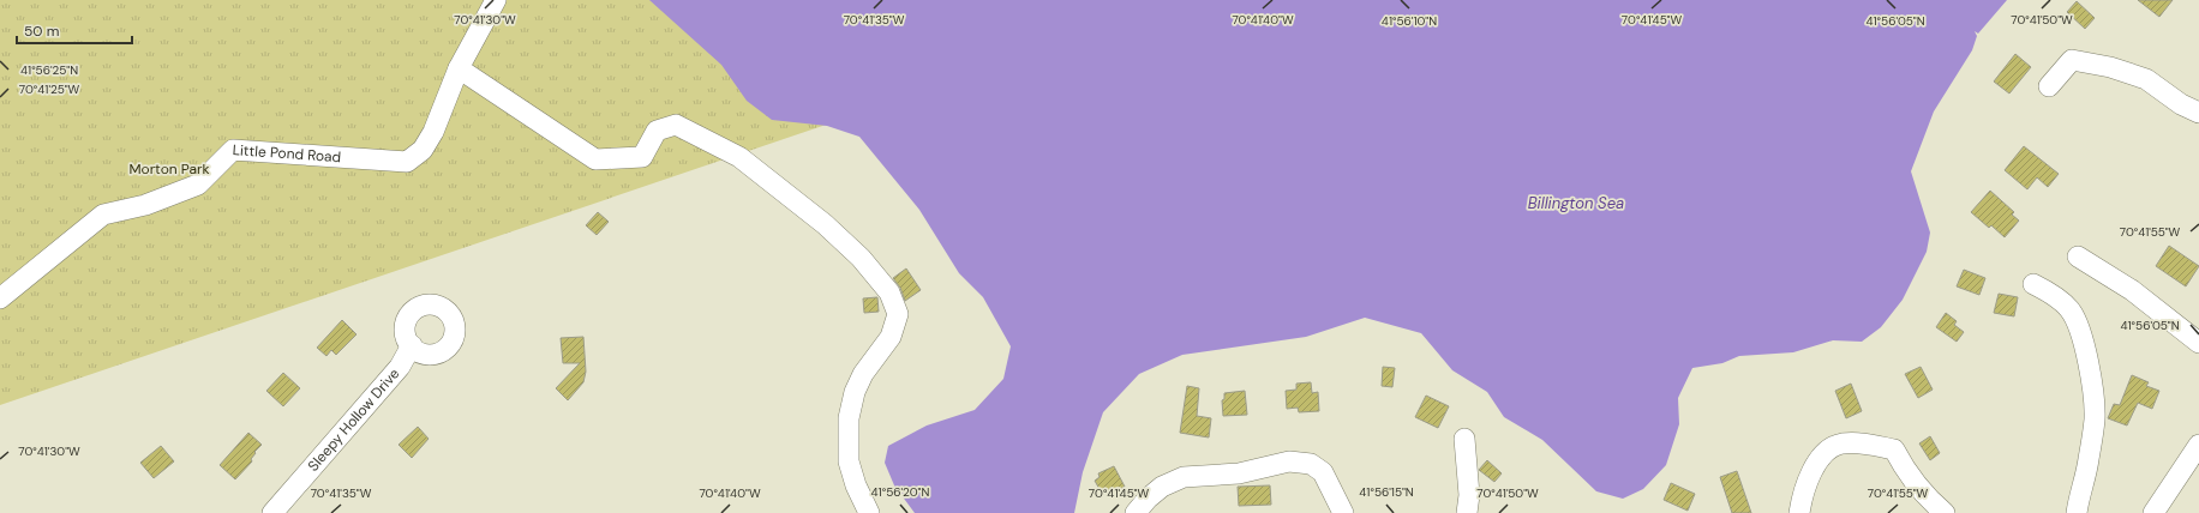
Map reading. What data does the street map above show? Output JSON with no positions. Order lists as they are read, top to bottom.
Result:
{
  "streets": {
    "street": ["Little Pond Road", "Sleepy Hollow Drive"]
  },
  "water": ["Billington Sea"],
  "parks": ["Morton Park"],
  "scale_bar": "50 m",
  "coordinates": [
    "70°41'30\"W",
    "70°41'35\"W",
    "70°41'40\"W",
    "70°41'45\"W",
    "70°41'50\"W",
    "41°56'10\"N",
    "41°56'05\"N",
    "41°56'25\"N",
    "70°41'25\"W",
    "70°41'55\"W",
    "41°56'20\"N",
    "41°56'15\"N"
  ]
}
